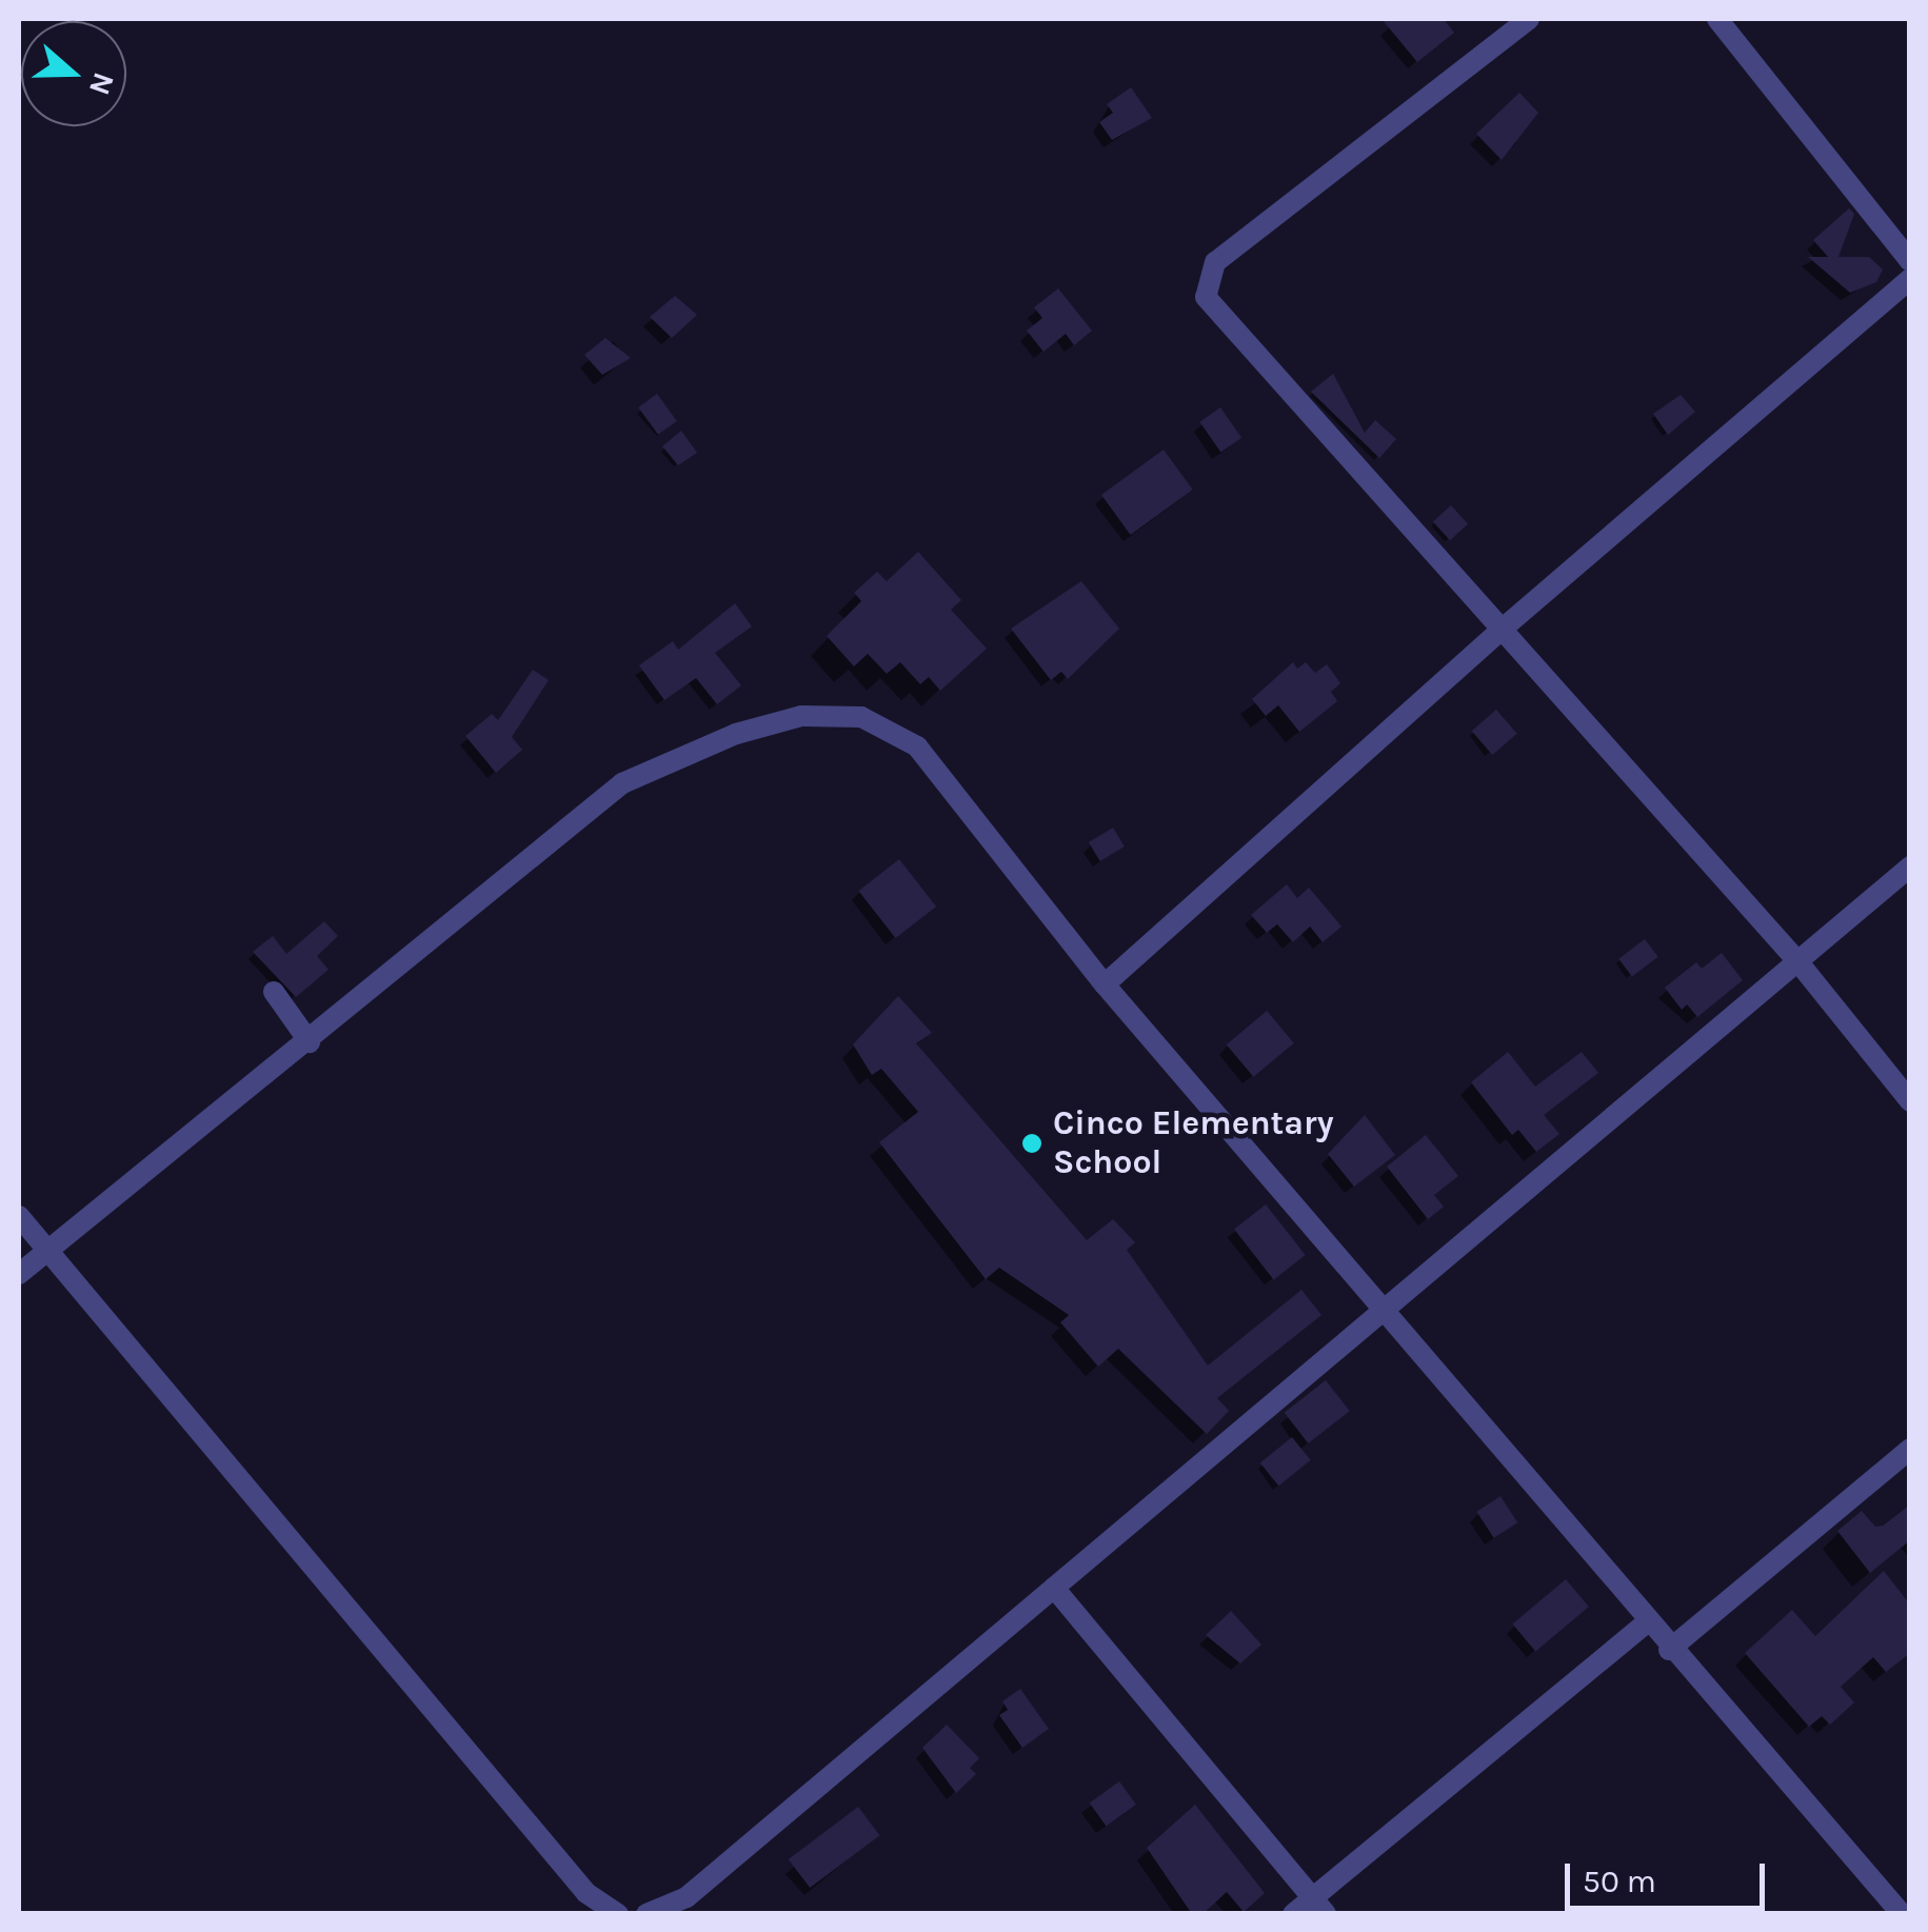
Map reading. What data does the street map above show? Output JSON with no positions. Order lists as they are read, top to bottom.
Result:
{
  "places": ["Cinco Elementary School"],
  "scale_bar": "50 m",
  "north": "right"
}
